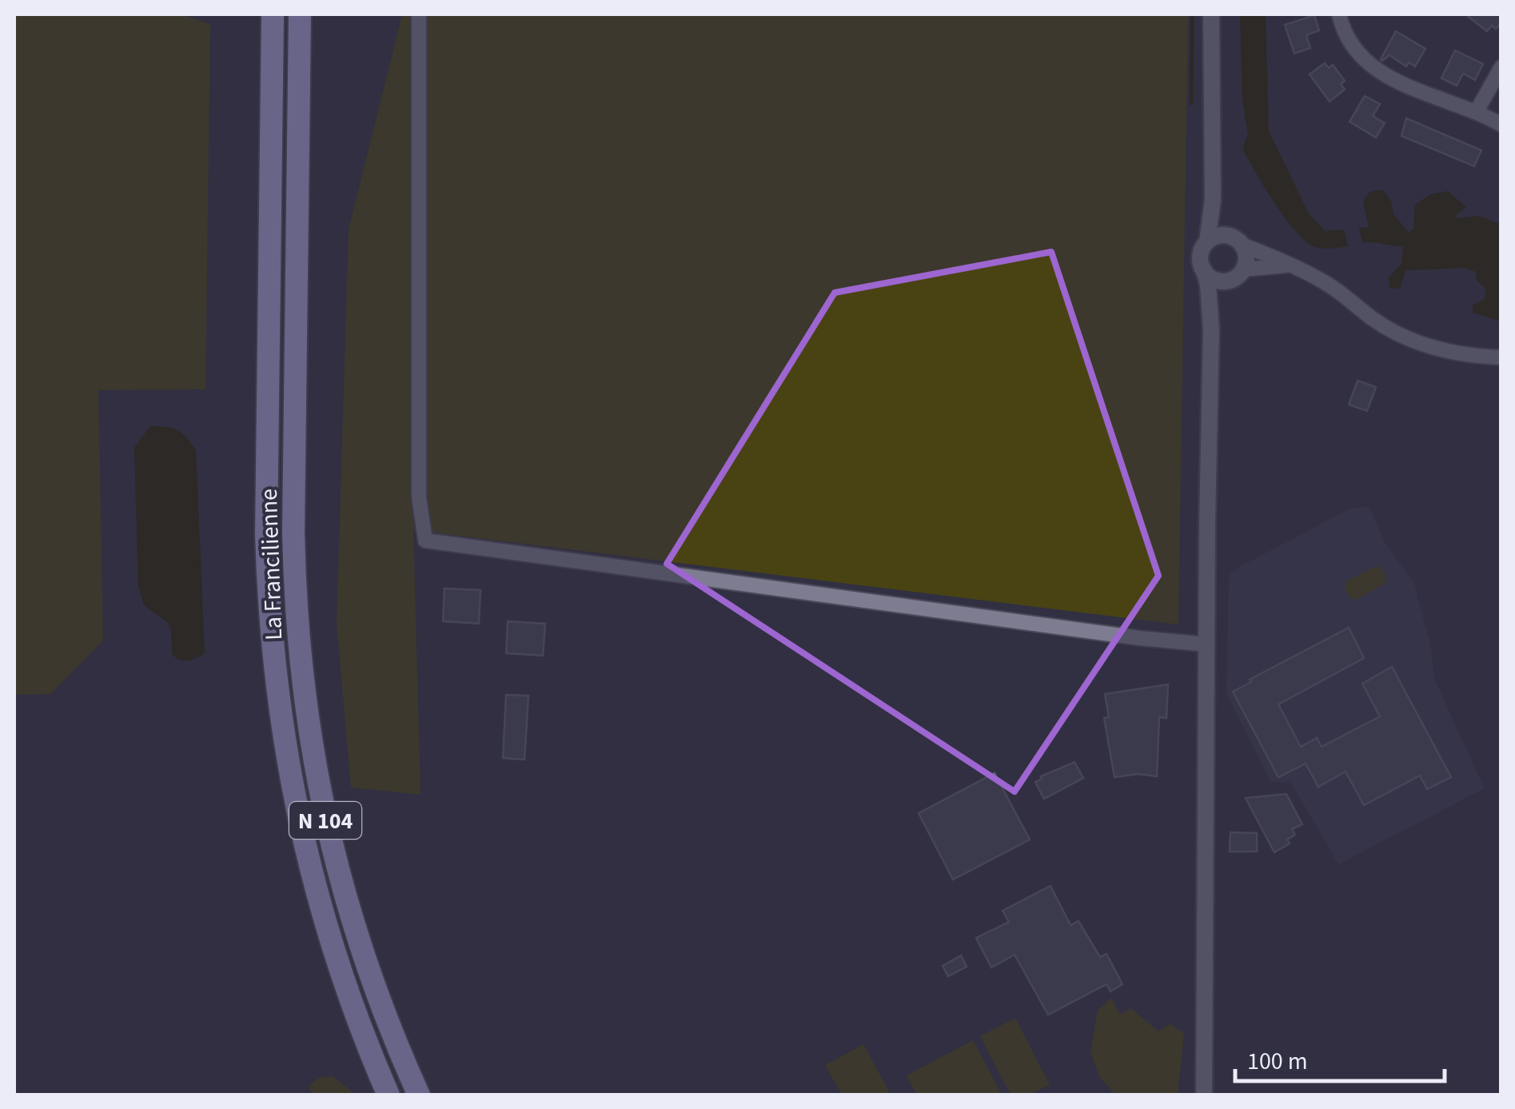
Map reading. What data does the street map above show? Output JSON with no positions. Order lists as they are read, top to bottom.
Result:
{
  "streets": {
    "highway": ["La Francilienne", "N 104"]
  },
  "scale_bar": "100 m"
}
